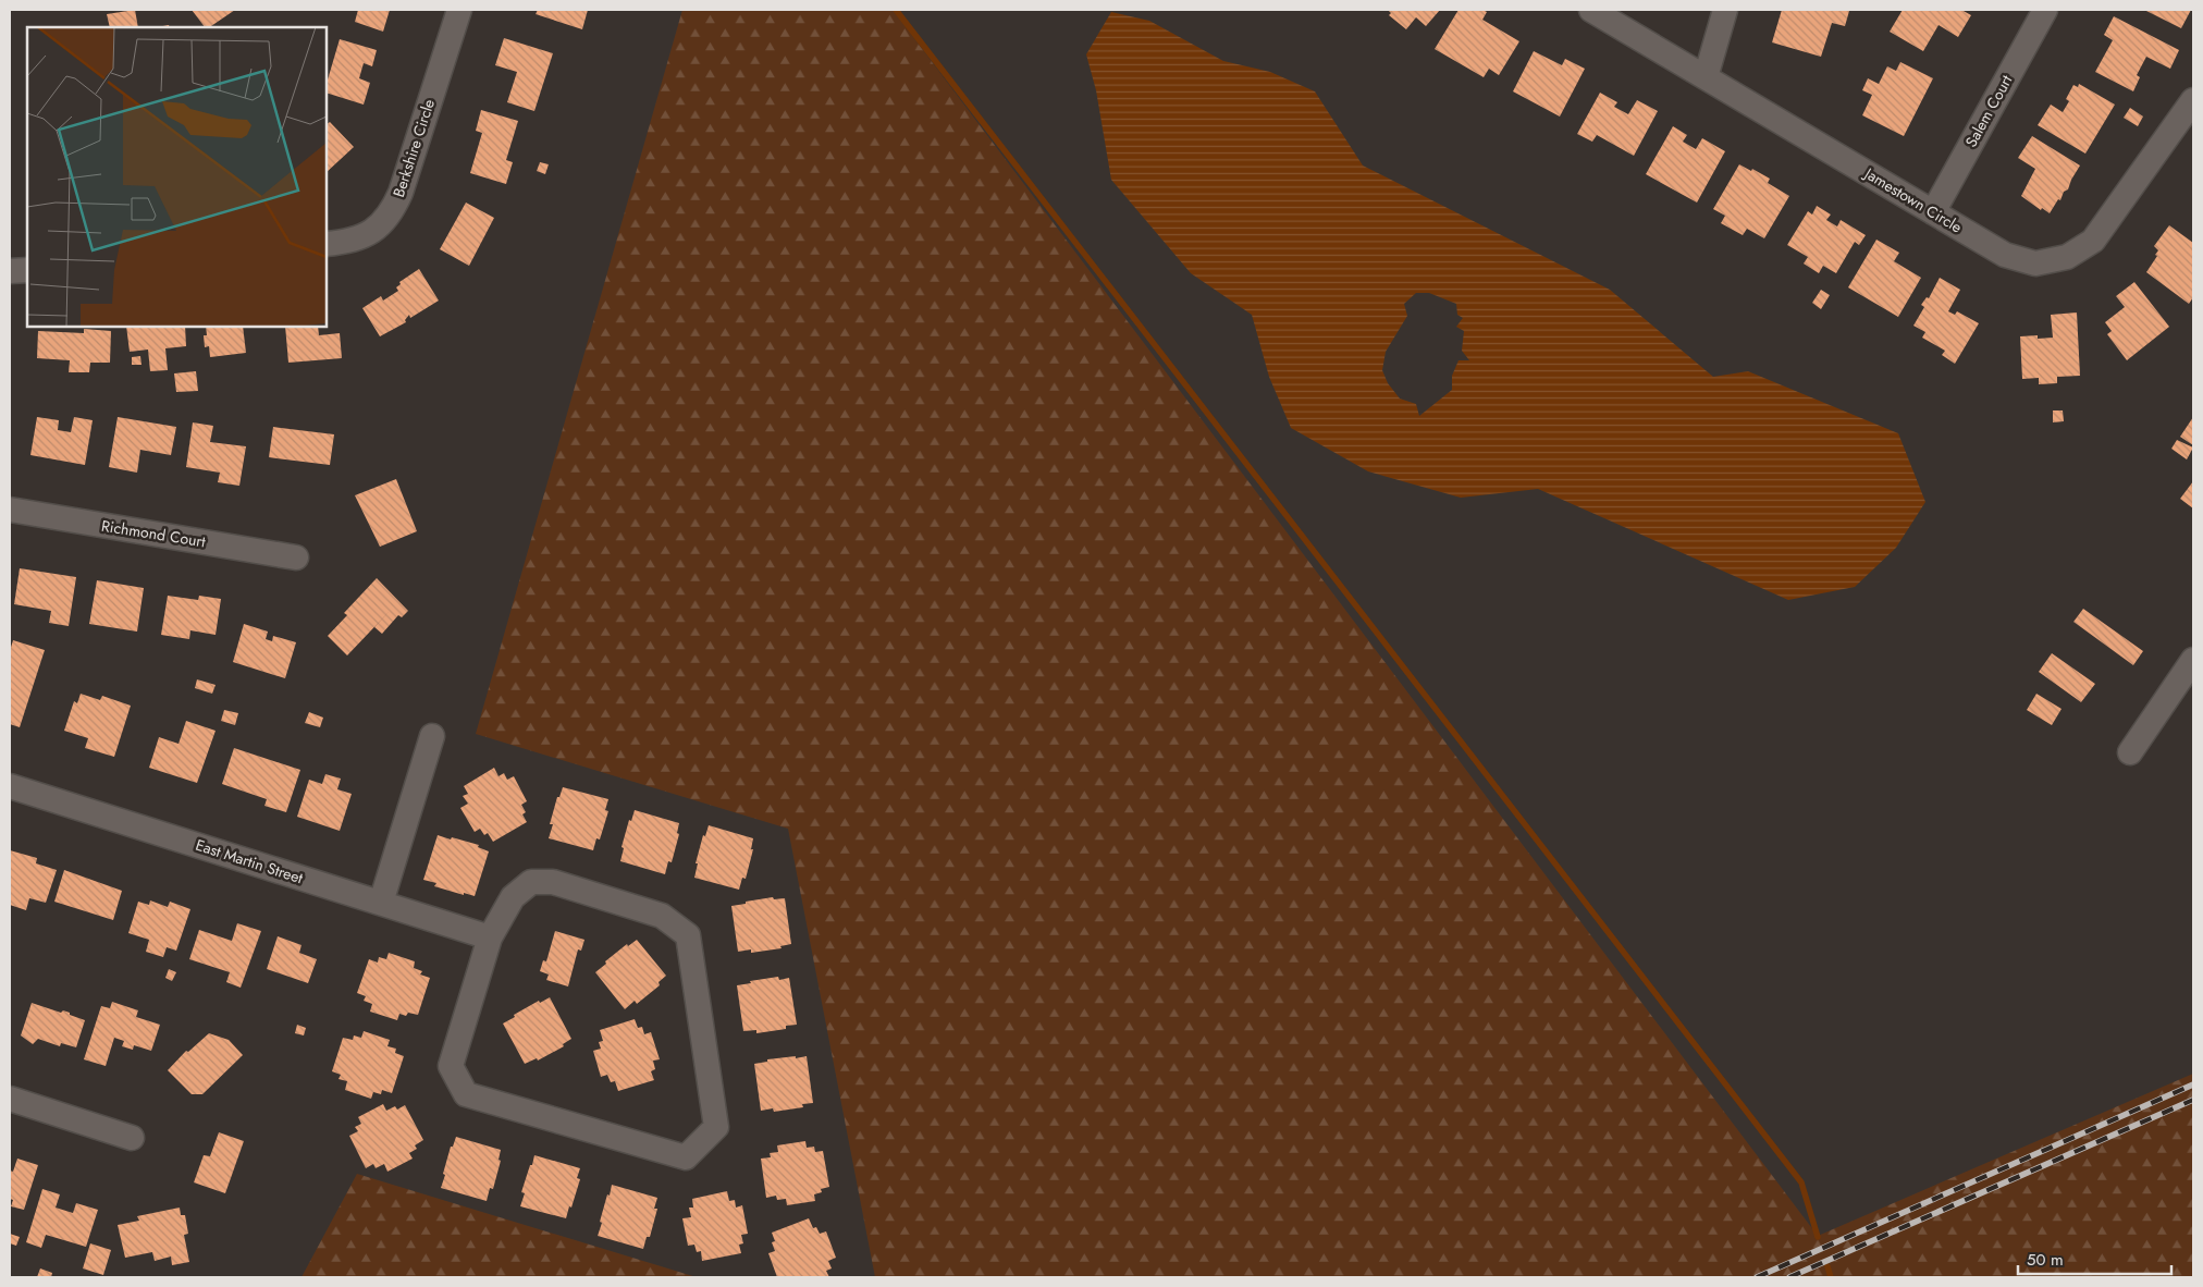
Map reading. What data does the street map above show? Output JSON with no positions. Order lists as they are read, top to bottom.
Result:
{
  "streets": {
    "street": [
      "Salem Court",
      "Berkshire Circle",
      "Jamestown Circle",
      "Richmond Court",
      "East Martin Street"
    ]
  },
  "crossings": [
    ["Salem Court", "Jamestown Circle"]
  ],
  "scale_bar": "50 m"
}
